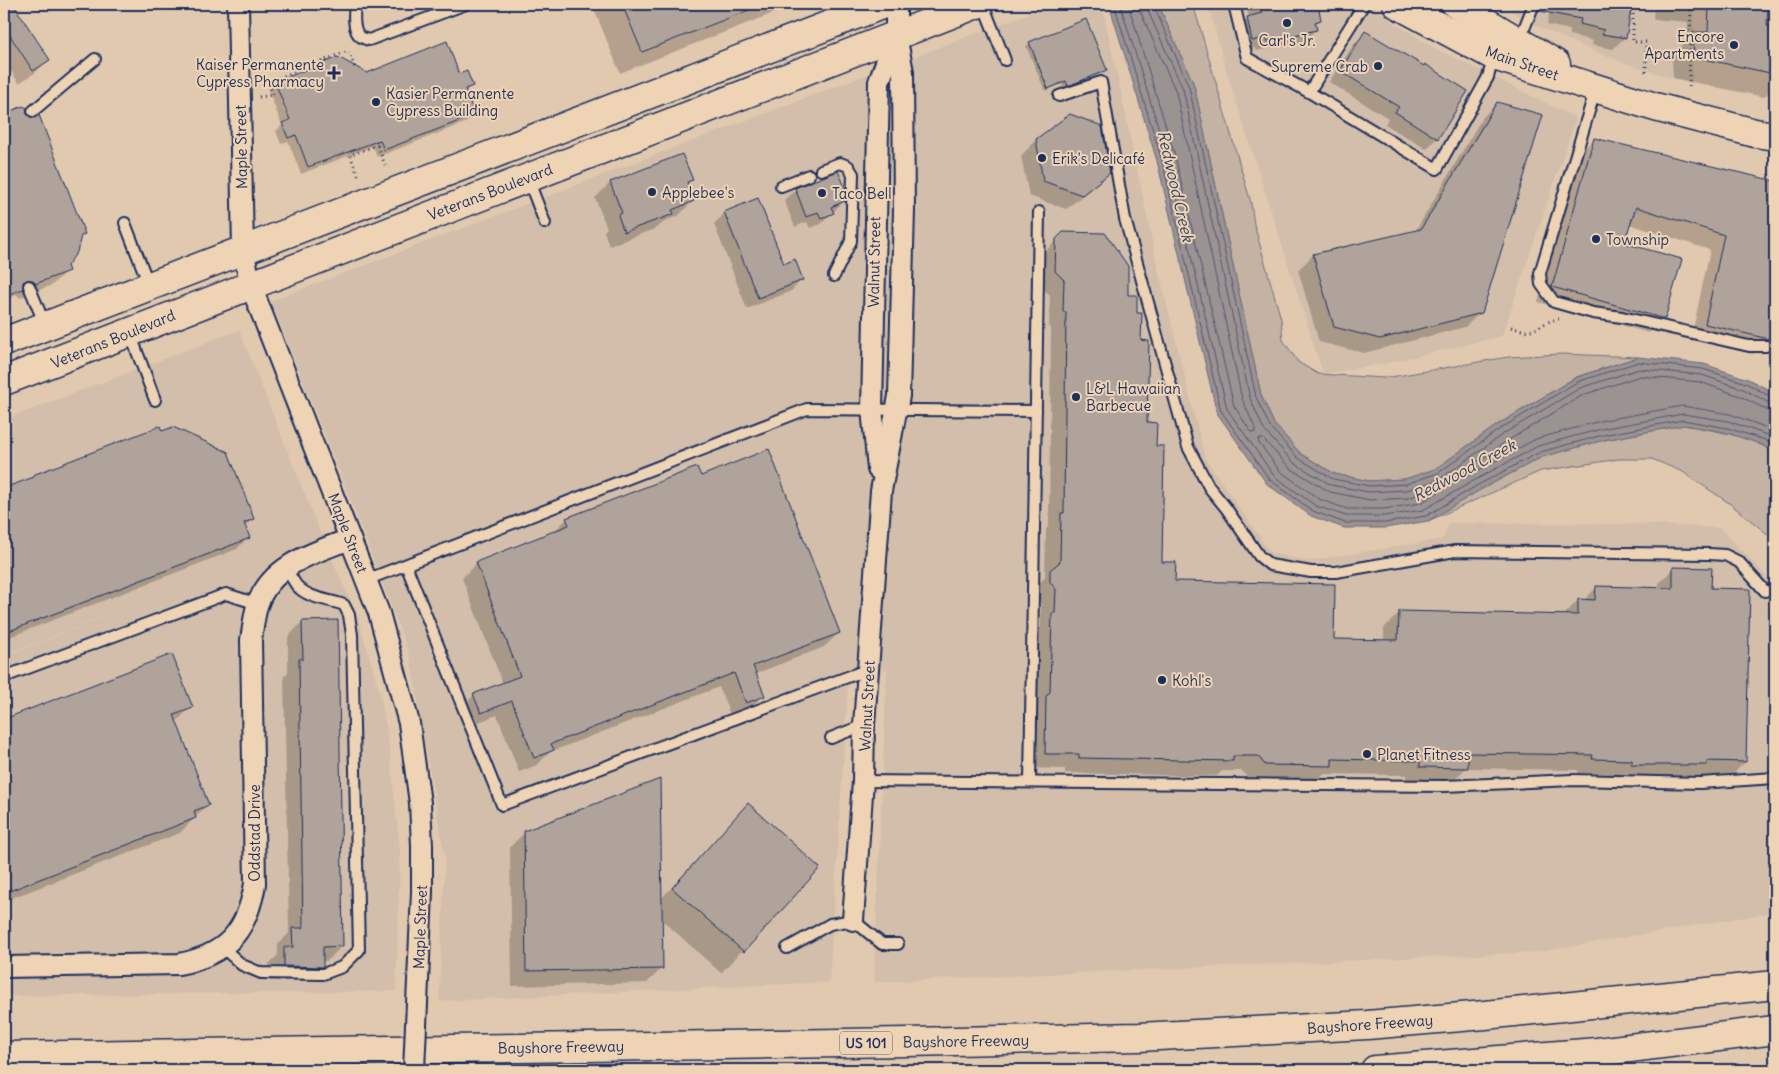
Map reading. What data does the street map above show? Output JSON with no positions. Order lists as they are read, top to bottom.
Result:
{
  "streets": {
    "main road": [
      "Main Street",
      "Veterans Boulevard",
      "Bayshore Freeway",
      "US 101"
    ],
    "street": ["Maple Street", "Walnut Street", "Oddstad Drive"]
  },
  "crossings": [
    ["Maple Street", "Veterans Boulevard"],
    ["Maple Street", "Oddstad Drive"],
    ["Veterans Boulevard", "Walnut Street"]
  ],
  "water": ["Redwood Creek"],
  "places": {
    "other": [
      "Carl's Jr.",
      "Encore Apartments",
      "Supreme Crab",
      "Kasier Permanente Cypress Building",
      "Erik's Delicafé",
      "Applebee's",
      "Taco Bell",
      "Township",
      "L&L Hawaiian Barbecue",
      "Kohl's",
      "Planet Fitness"
    ],
    "health": ["Kaiser Permanente Cypress Pharmacy"]
  }
}
